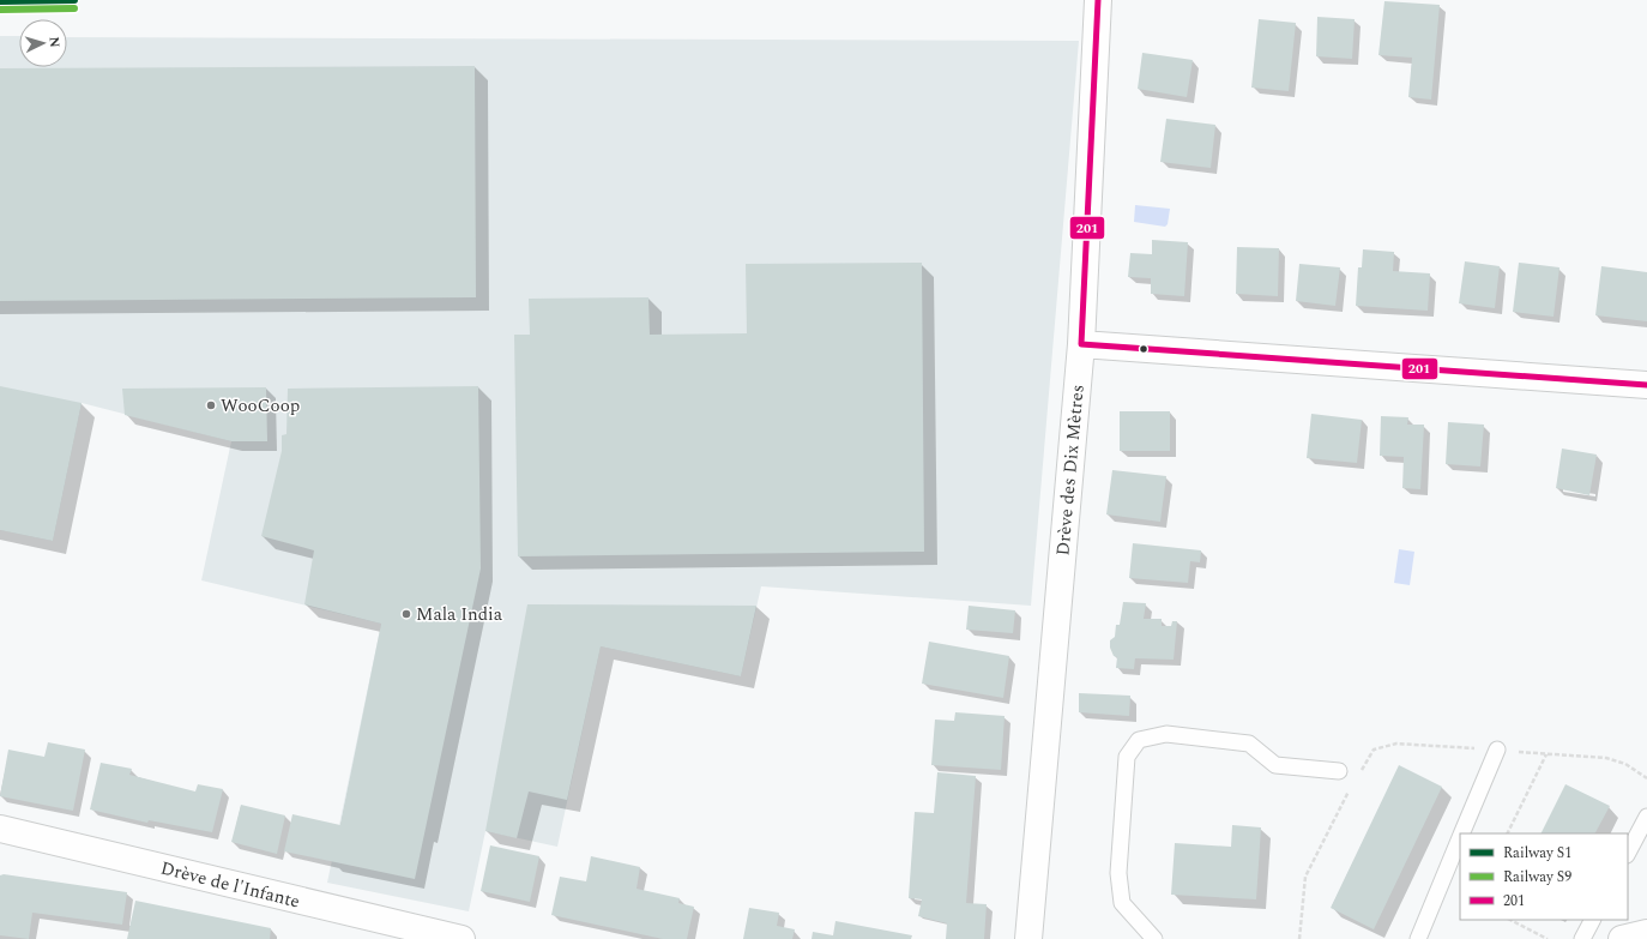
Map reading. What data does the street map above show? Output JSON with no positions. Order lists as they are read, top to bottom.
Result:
{
  "streets": {
    "street": ["Drève des Dix Mètres", "Drève de l'Infante"]
  },
  "places": ["WooCoop", "Mala India"],
  "lines": ["rail line S1", "transit line 201", "rail line S9"],
  "legend": ["Railway S1", "Railway S9", "201"],
  "north": "right"
}
